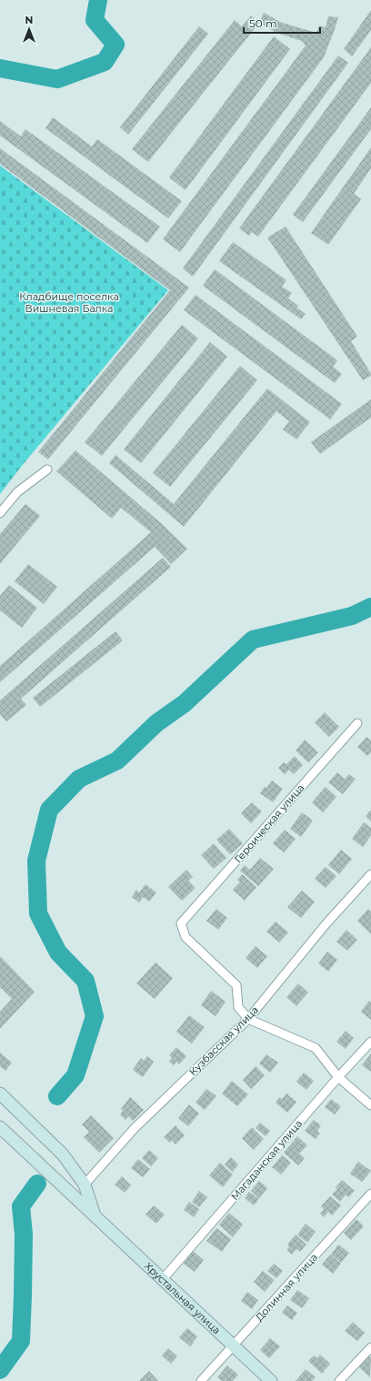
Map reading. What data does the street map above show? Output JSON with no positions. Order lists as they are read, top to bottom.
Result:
{
  "streets": {
    "street": [
      "Героическая улица",
      "Кузбасская улица",
      "Магаданская улица",
      "Долинная улица",
      "Хрустальная улица"
    ]
  },
  "crossings": [
    ["Героическая улица", "Кузбасская улица"],
    ["Кузбасская улица", "Хрустальная улица"],
    ["Магаданская улица", "Хрустальная улица"],
    ["Долинная улица", "Хрустальная улица"]
  ],
  "parks": ["Кладбище поселка Вишневая Балка"],
  "scale_bar": "50 m",
  "north": "top"
}
